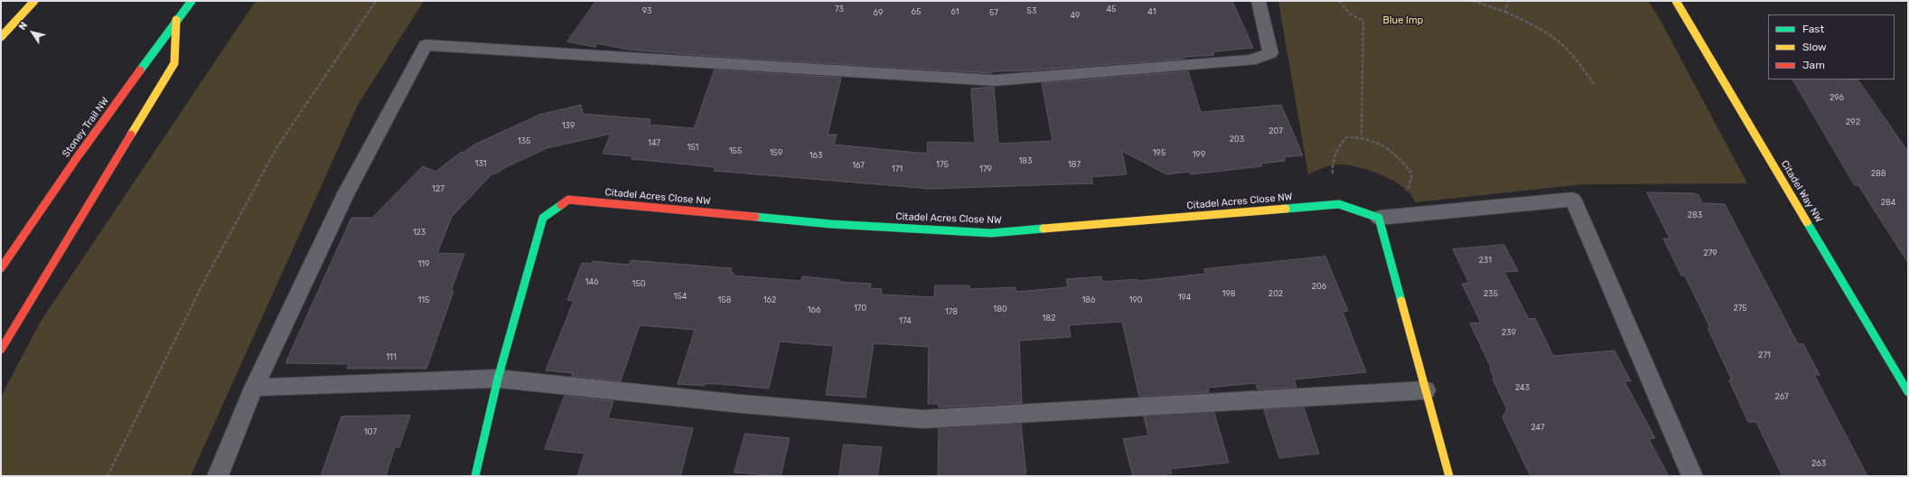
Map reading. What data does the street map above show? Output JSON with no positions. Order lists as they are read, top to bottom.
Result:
{
  "streets": {
    "main road": ["Stoney Trail NW", "Citadel Way NW", "Citadel Acres Close NW"]
  },
  "parks": ["Blue Imp"],
  "house_numbers": [
    "73",
    "45",
    "93",
    "53",
    "65",
    "61",
    "41",
    "69",
    "57",
    "49",
    "296",
    "292",
    "139",
    "207",
    "203",
    "135",
    "147",
    "151",
    "155",
    "159",
    "195",
    "199",
    "163",
    "183",
    "131",
    "175",
    "187",
    "167",
    "171",
    "179",
    "288",
    "127",
    "284",
    "283",
    "123",
    "279",
    "231",
    "119",
    "146",
    "150",
    "206",
    "198",
    "202",
    "235",
    "154",
    "194",
    "115",
    "158",
    "162",
    "186",
    "190",
    "170",
    "275",
    "180",
    "166",
    "178",
    "182",
    "174",
    "239",
    "271",
    "111",
    "243",
    "267",
    "247",
    "107",
    "263"
  ],
  "legend": ["Fast", "Slow", "Jam"],
  "north": "top left"
}
